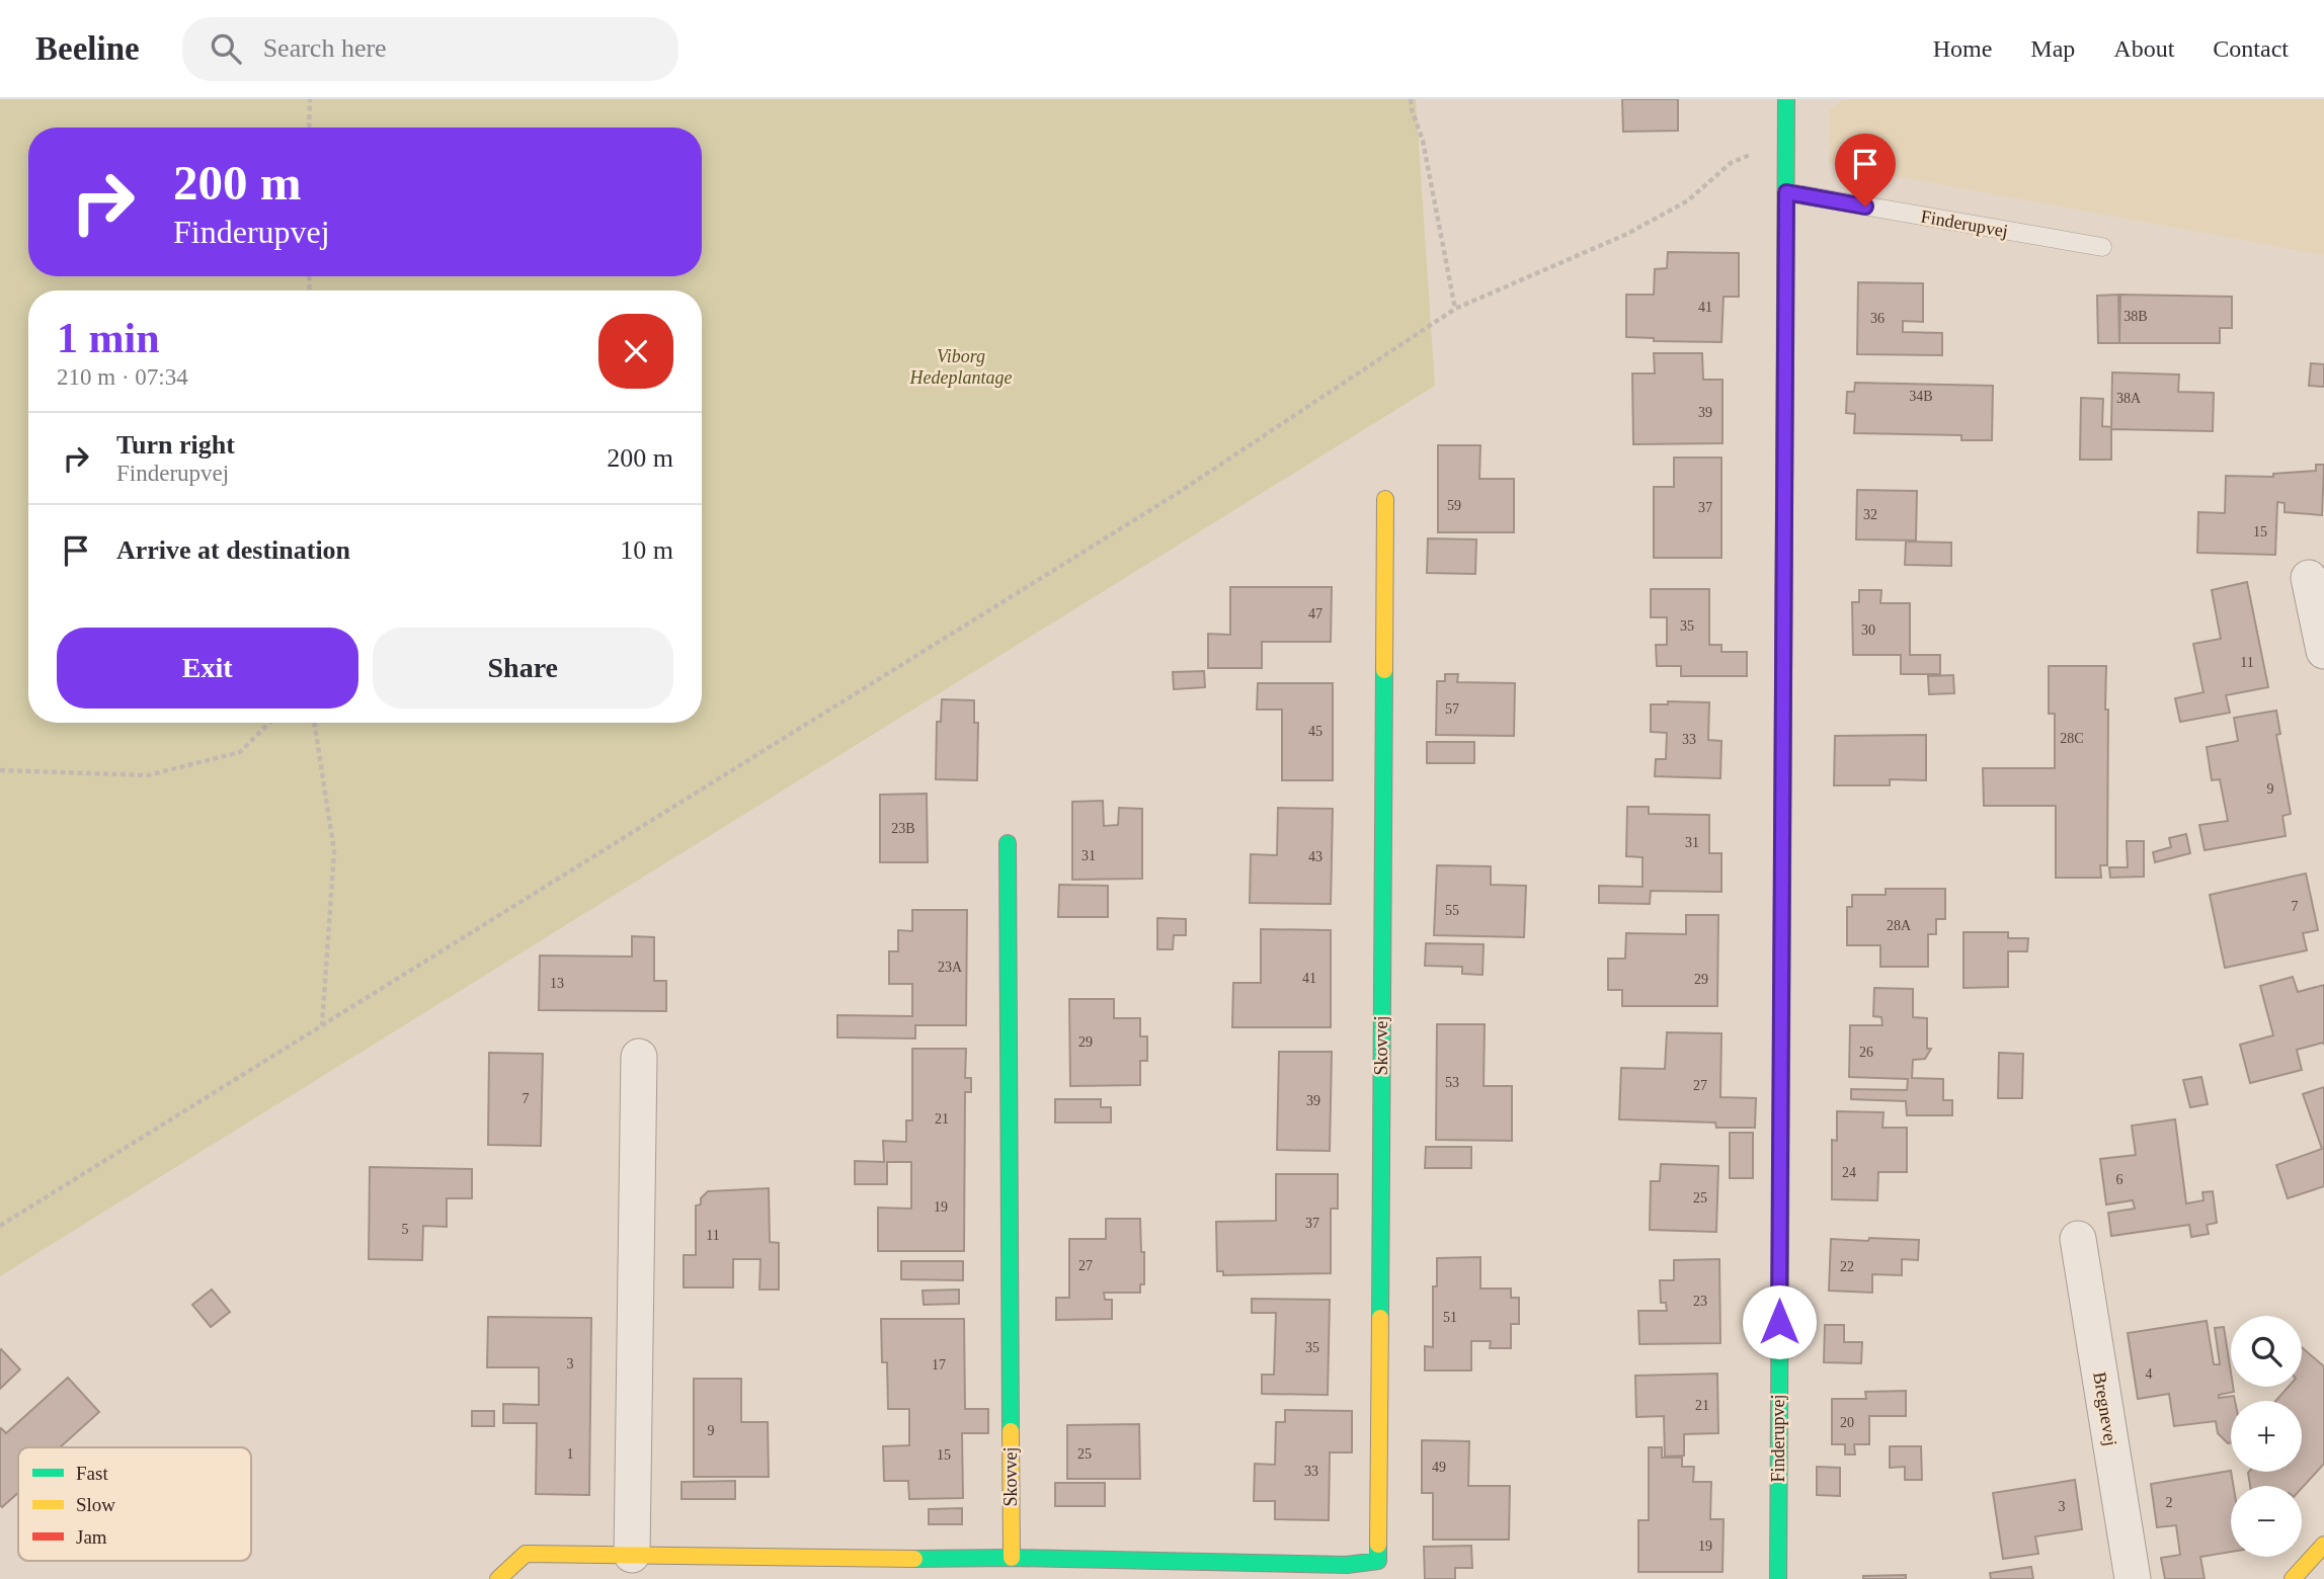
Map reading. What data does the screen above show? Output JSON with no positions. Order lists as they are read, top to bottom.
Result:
{
  "streets": {
    "street": ["Finderupvej", "Skovvej", "Bregnevej"]
  },
  "parks": ["Viborg Hedeplantage"],
  "house_numbers": [
    "41",
    "38B",
    "36",
    "34B",
    "38A",
    "39",
    "59",
    "37",
    "32",
    "15",
    "47",
    "35",
    "30",
    "11",
    "57",
    "45",
    "28C",
    "33",
    "9",
    "23B",
    "31",
    "31",
    "43",
    "7",
    "55",
    "28A",
    "23A",
    "41",
    "29",
    "13",
    "29",
    "26",
    "53",
    "27",
    "7",
    "39",
    "21",
    "24",
    "6",
    "25",
    "19",
    "37",
    "5",
    "11",
    "27",
    "22",
    "23",
    "51",
    "35",
    "3",
    "17",
    "4",
    "21",
    "20",
    "9",
    "1",
    "25",
    "15",
    "49",
    "33",
    "2",
    "3",
    "19"
  ],
  "legend": ["Fast", "Slow", "Jam"],
  "page": {
    "header": "Beeline",
    "search": "Search here",
    "nav": [
      "Home",
      "Map",
      "About",
      "Contact"
    ],
    "turn": ["200 m", "Finderupvej"],
    "heading": ["1 min", "210 m · 07:34"],
    "list": [
      {
        "name": "Turn right",
        "note": "Finderupvej",
        "value": "200 m"
      },
      {
        "name": "Arrive at destination",
        "value": "10 m"
      }
    ],
    "buttons": ["Exit", "Share"],
    "map_buttons": ["+", "−"]
  }
}
